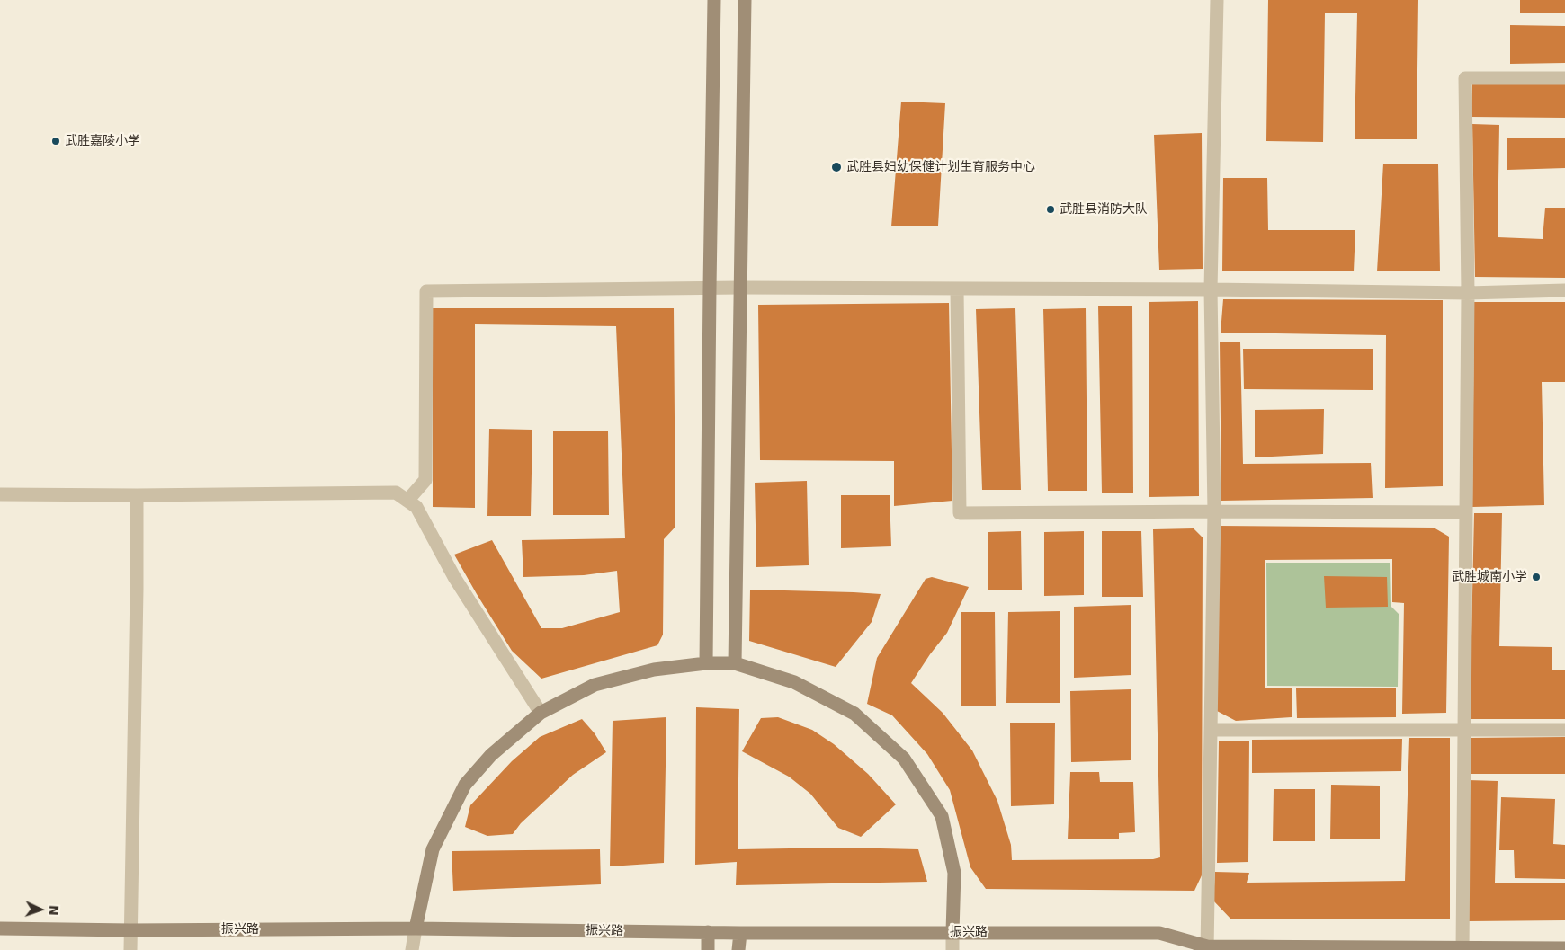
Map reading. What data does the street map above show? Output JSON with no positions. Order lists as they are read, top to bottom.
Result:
{
  "streets": {
    "main road": ["振兴路"]
  },
  "places": [
    "武胜嘉陵小学",
    "武胜县妇幼保健计划生育服务中心",
    "武胜县消防大队",
    "武胜城南小学"
  ],
  "north": "right"
}
